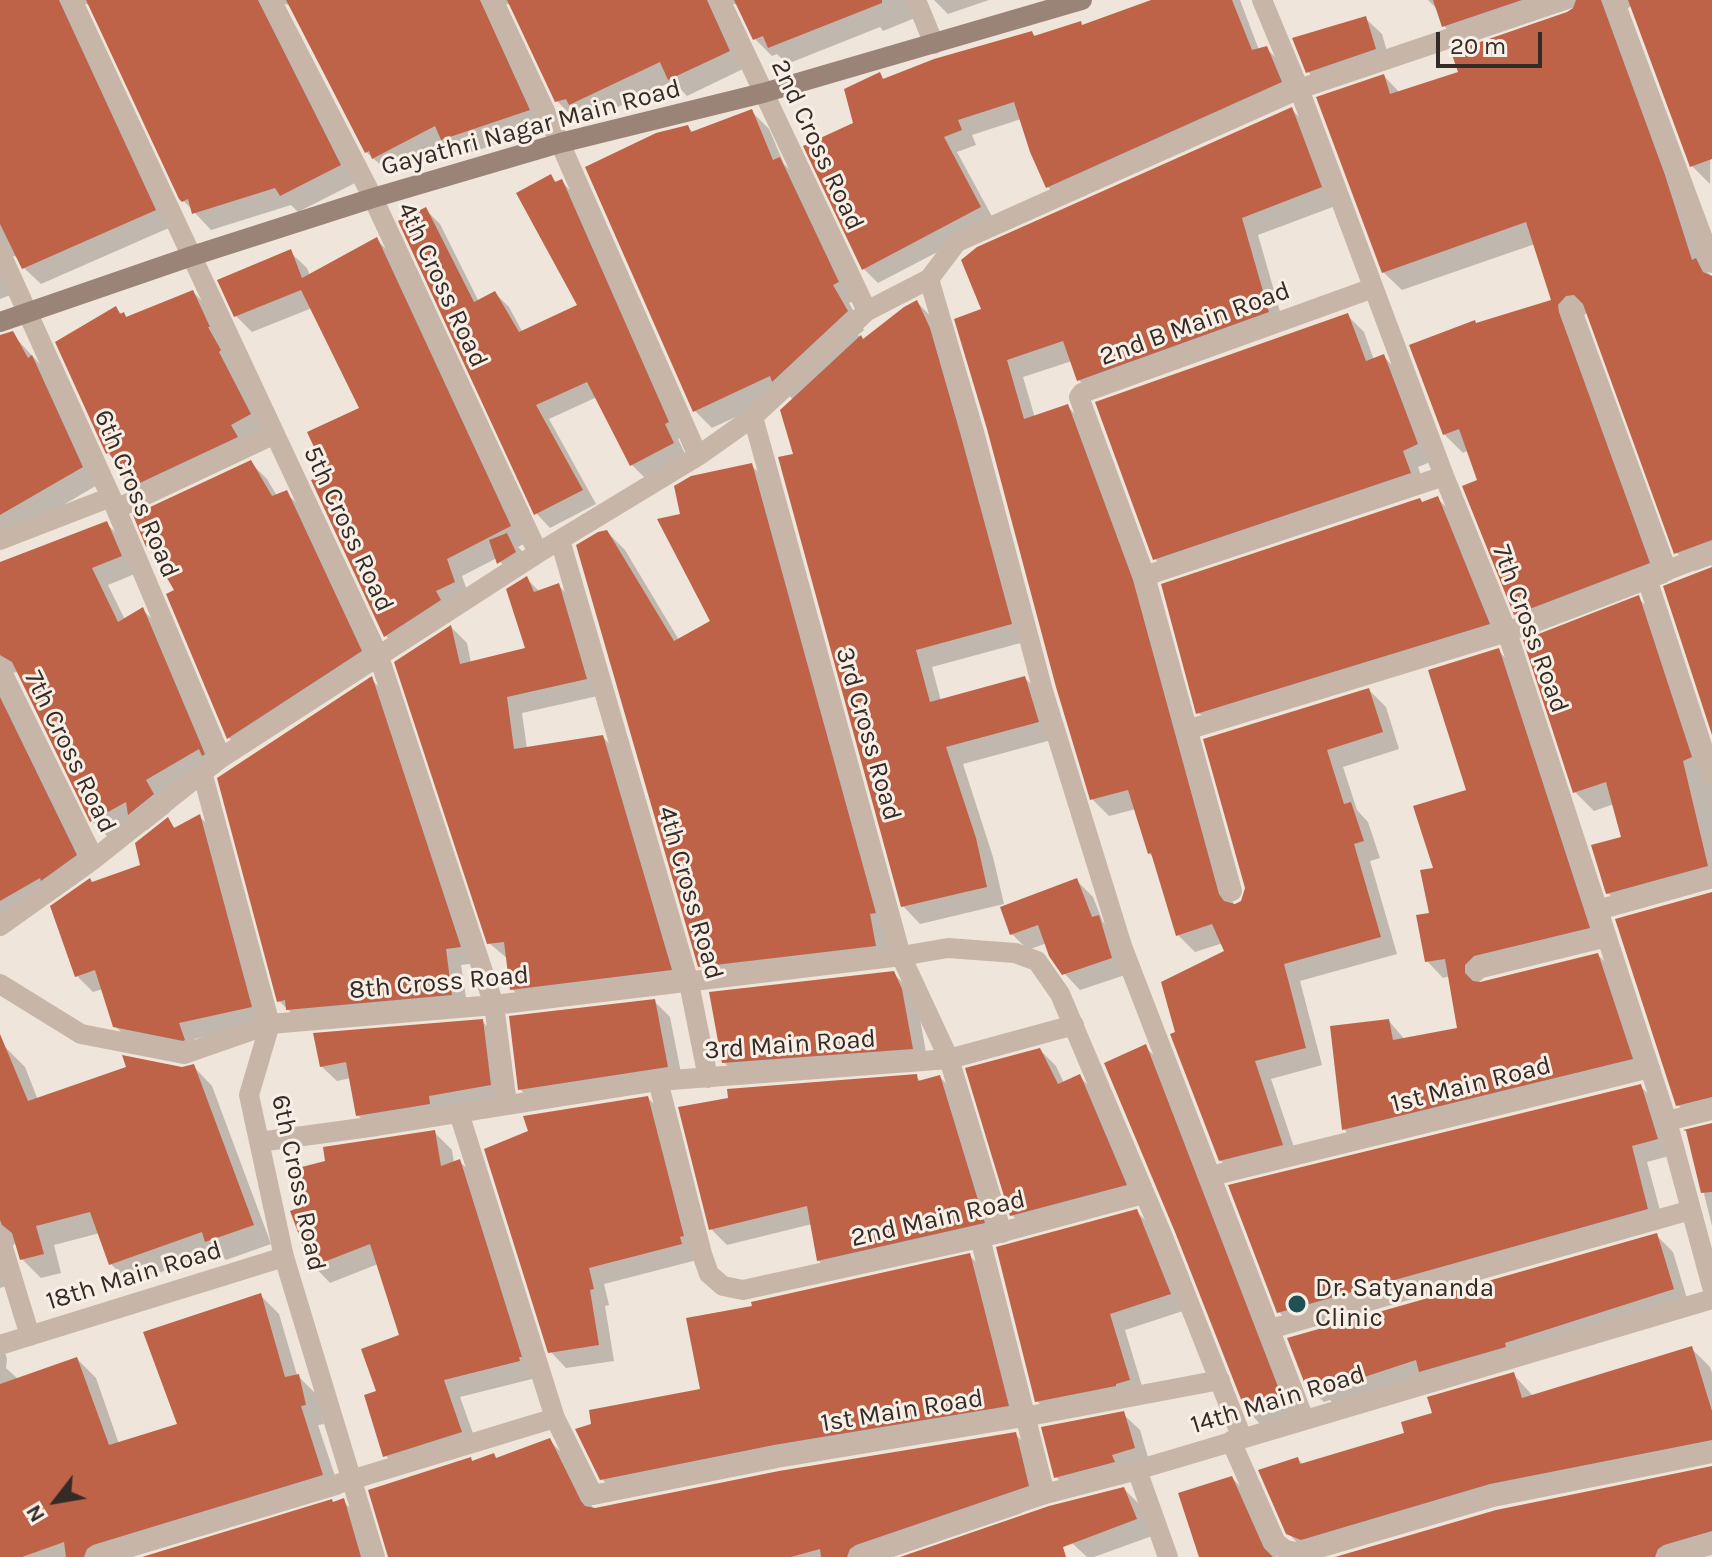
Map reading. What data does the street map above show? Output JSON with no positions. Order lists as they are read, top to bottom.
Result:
{
  "streets": {
    "street": [
      "Gayathri Nagar Main Road",
      "2nd Cross Road",
      "4th Cross Road",
      "2nd B Main Road",
      "6th Cross Road",
      "5th Cross Road",
      "7th Cross Road",
      "3rd Cross Road",
      "8th Cross Road",
      "3rd Main Road",
      "1st Main Road",
      "2nd Main Road",
      "18th Main Road",
      "14th Main Road"
    ]
  },
  "crossings": [
    ["Gayathri Nagar Main Road", "2nd Cross Road"],
    ["Gayathri Nagar Main Road", "4th Cross Road"],
    ["Gayathri Nagar Main Road", "6th Cross Road"],
    ["Gayathri Nagar Main Road", "5th Cross Road"],
    ["4th Cross Road", "8th Cross Road"],
    ["4th Cross Road", "3rd Main Road"],
    ["2nd B Main Road", "7th Cross Road"],
    ["6th Cross Road", "8th Cross Road"],
    ["6th Cross Road", "3rd Main Road"],
    ["6th Cross Road", "18th Main Road"],
    ["5th Cross Road", "8th Cross Road"],
    ["5th Cross Road", "3rd Main Road"],
    ["7th Cross Road", "1st Main Road"],
    ["3rd Cross Road", "8th Cross Road"],
    ["3rd Cross Road", "3rd Main Road"],
    ["3rd Cross Road", "2nd Main Road"],
    ["8th Cross Road", "3rd Main Road"],
    ["3rd Main Road", "2nd Main Road"]
  ],
  "places": ["Dr. Satyananda Clinic"],
  "scale_bar": "20 m",
  "north": "bottom left"
}
